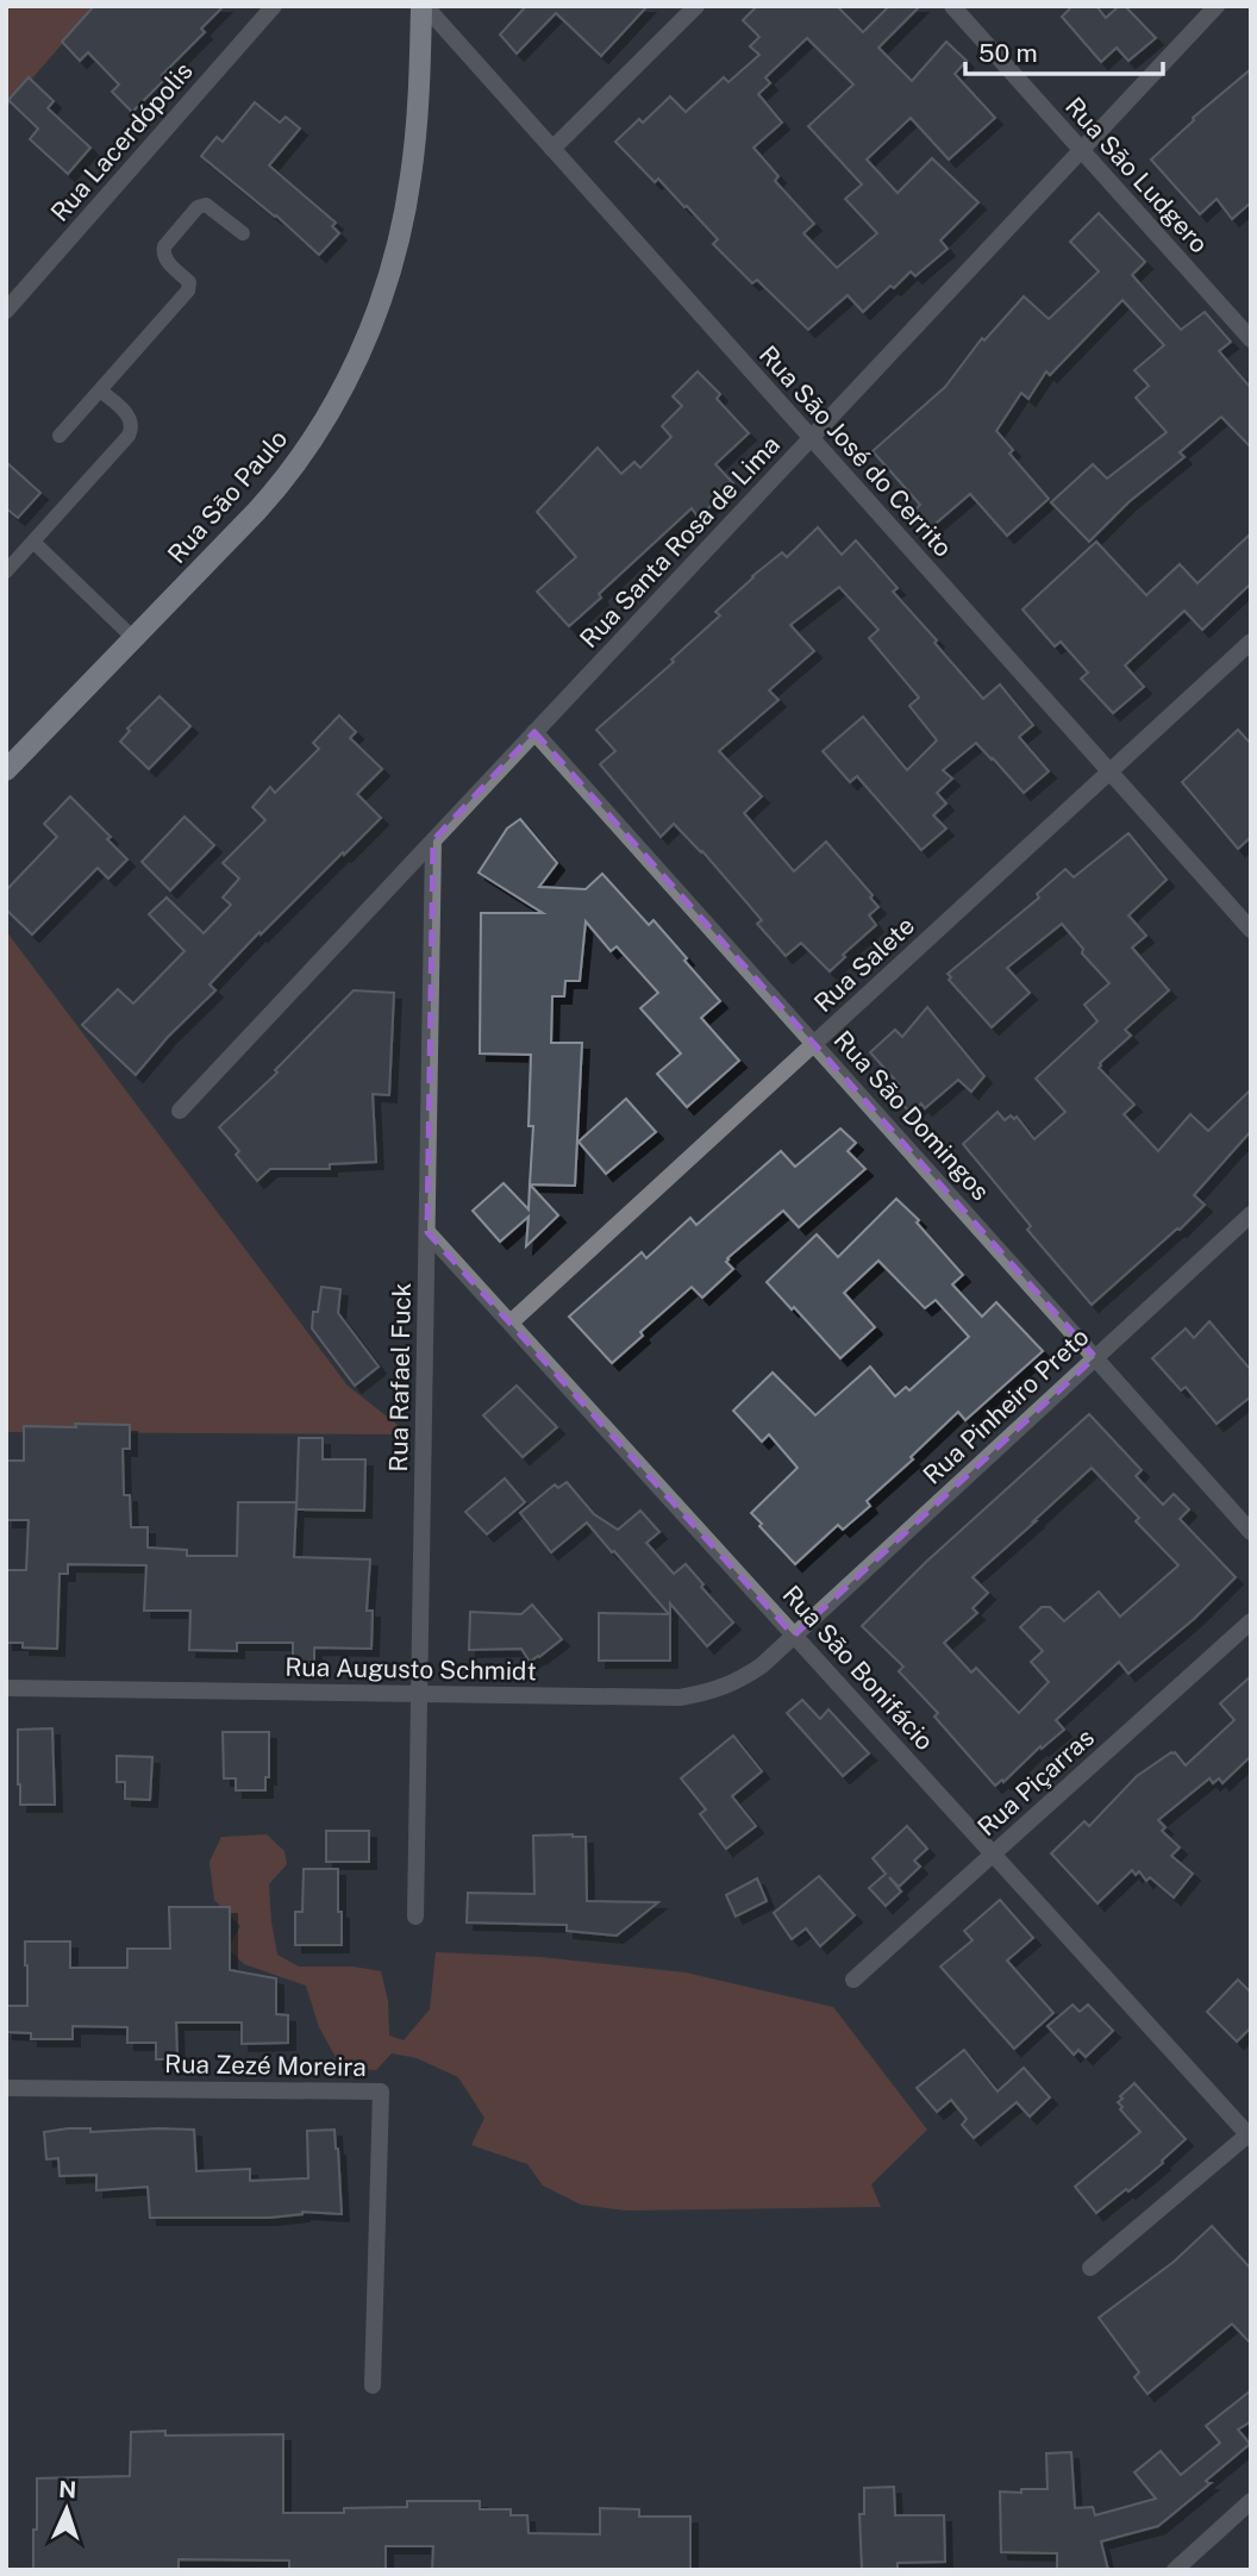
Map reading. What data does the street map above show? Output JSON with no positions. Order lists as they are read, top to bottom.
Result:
{
  "streets": {
    "main road": ["Rua São Paulo"],
    "street": [
      "Rua Lacerdópolis",
      "Rua São Ludgero",
      "Rua São José do Cerrito",
      "Rua Santa Rosa de Lima",
      "Rua Salete",
      "Rua São Domingos",
      "Rua Rafael Fuck",
      "Rua Pinheiro Preto",
      "Rua São Bonifácio",
      "Rua Augusto Schmidt",
      "Rua Piçarras",
      "Rua Zezé Moreira"
    ]
  },
  "crossings": [
    ["Rua São Ludgero", "Rua Santa Rosa de Lima"],
    ["Rua São José do Cerrito", "Rua São Paulo"],
    ["Rua São José do Cerrito", "Rua Santa Rosa de Lima"],
    ["Rua São José do Cerrito", "Rua Salete"],
    ["Rua Santa Rosa de Lima", "Rua São Domingos"],
    ["Rua Santa Rosa de Lima", "Rua Rafael Fuck"],
    ["Rua Salete", "Rua São Domingos"],
    ["Rua Salete", "Rua São Bonifácio"],
    ["Rua São Domingos", "Rua Pinheiro Preto"],
    ["Rua Rafael Fuck", "Rua São Bonifácio"],
    ["Rua Rafael Fuck", "Rua Augusto Schmidt"],
    ["Rua Pinheiro Preto", "Rua São Bonifácio"],
    ["Rua Pinheiro Preto", "Rua Augusto Schmidt"],
    ["Rua São Bonifácio", "Rua Augusto Schmidt"],
    ["Rua São Bonifácio", "Rua Piçarras"]
  ],
  "scale_bar": "50 m",
  "north": "top"
}
